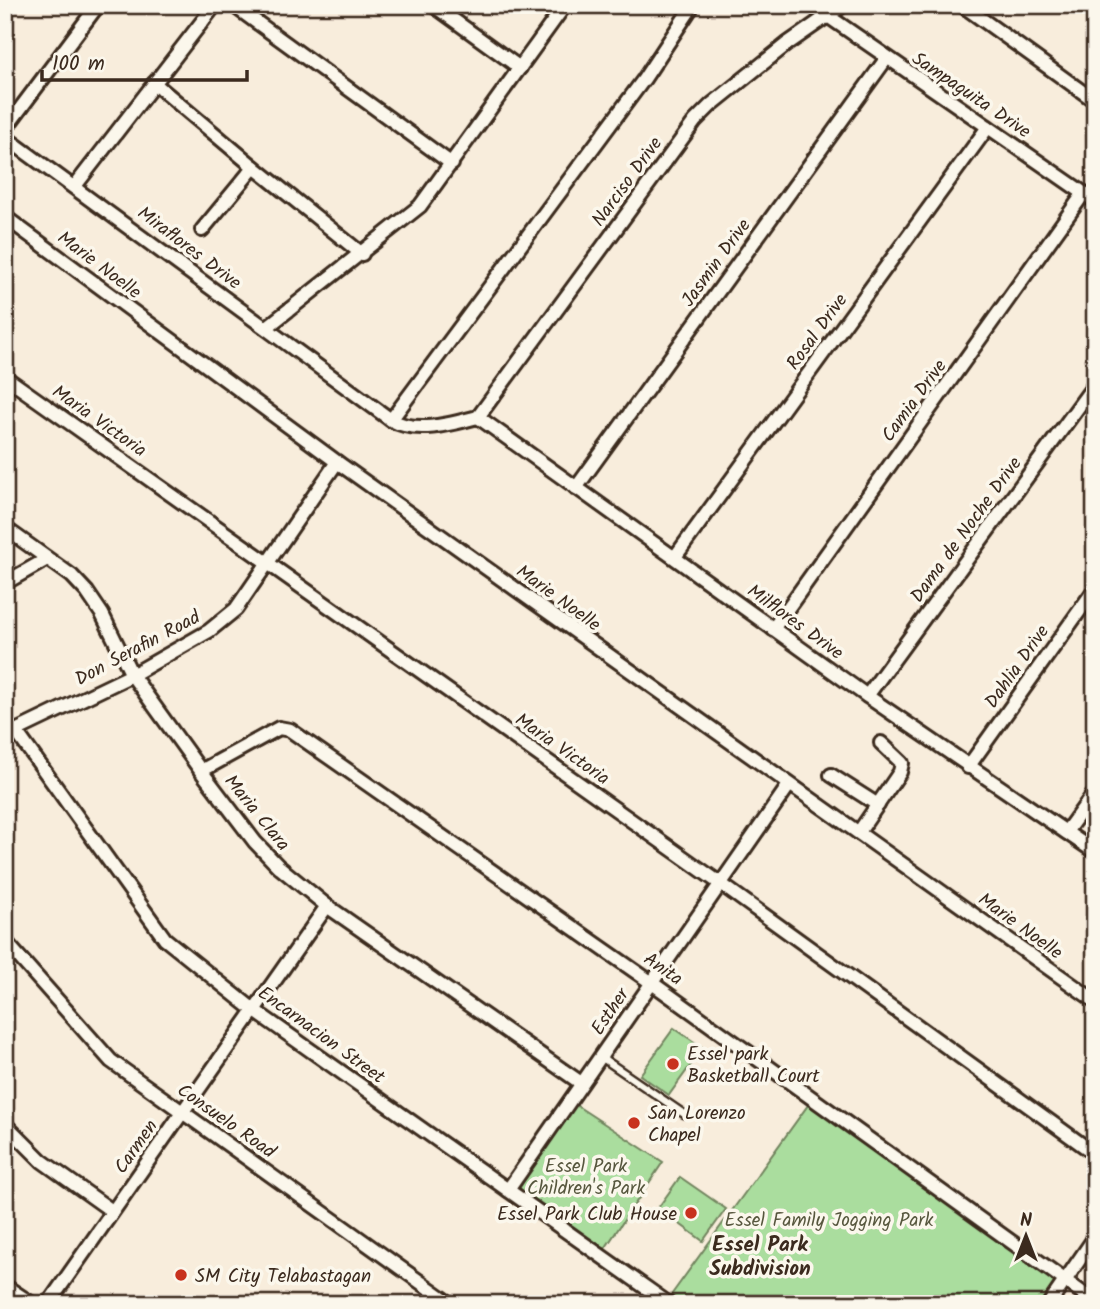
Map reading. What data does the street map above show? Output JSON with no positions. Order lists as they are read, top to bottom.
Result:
{
  "streets": {
    "street": [
      "Sampaguita Drive",
      "Narciso Drive",
      "Miraflores Drive",
      "Jasmin Drive",
      "Marie Noelle",
      "Rosal Drive",
      "Camia Drive",
      "Maria Victoria",
      "Dama de Noche Drive",
      "Milflores Drive",
      "Don Serafin Road",
      "Dahlia Drive",
      "Maria Clara",
      "Anita",
      "Esther",
      "Encarnacion Street",
      "Consuelo Road",
      "Carmen"
    ]
  },
  "crossings": [
    ["Sampaguita Drive", "Narciso Drive"],
    ["Sampaguita Drive", "Jasmin Drive"],
    ["Sampaguita Drive", "Rosal Drive"],
    ["Sampaguita Drive", "Camia Drive"],
    ["Narciso Drive", "Milflores Drive"],
    ["Jasmin Drive", "Milflores Drive"],
    ["Marie Noelle", "Don Serafin Road"],
    ["Marie Noelle", "Esther"],
    ["Rosal Drive", "Milflores Drive"],
    ["Camia Drive", "Milflores Drive"],
    ["Maria Victoria", "Don Serafin Road"],
    ["Maria Victoria", "Esther"],
    ["Dama de Noche Drive", "Milflores Drive"],
    ["Milflores Drive", "Dahlia Drive"],
    ["Don Serafin Road", "Maria Clara"],
    ["Don Serafin Road", "Encarnacion Street"],
    ["Maria Clara", "Anita"],
    ["Maria Clara", "Esther"],
    ["Maria Clara", "Carmen"],
    ["Anita", "Esther"],
    ["Esther", "Encarnacion Street"],
    ["Encarnacion Street", "Carmen"],
    ["Consuelo Road", "Carmen"]
  ],
  "districts": ["Essel Park Subdivision"],
  "parks": ["Essel Park Children's Park", "Essel Family Jogging Park"],
  "places": [
    "Essel park Basketball Court",
    "San Lorenzo Chapel",
    "Essel Park Club House",
    "SM City Telabastagan"
  ],
  "scale_bar": "100 m",
  "north": "top"
}
